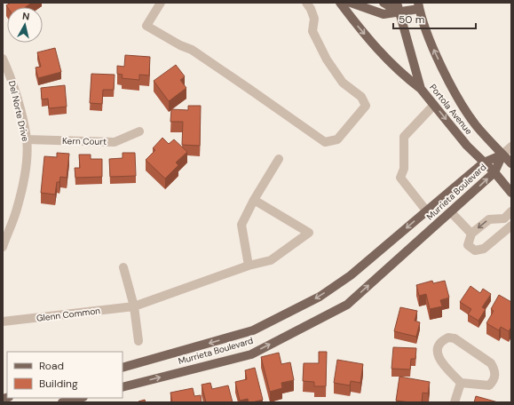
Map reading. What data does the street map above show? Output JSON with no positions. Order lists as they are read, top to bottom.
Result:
{
  "streets": {
    "main road": ["Portola Avenue", "Murrieta Boulevard"],
    "street": ["Del Norte Drive", "Kern Court", "Glenn Common"]
  },
  "crossings": [
    ["Portola Avenue", "Murrieta Boulevard"],
    ["Del Norte Drive", "Kern Court"]
  ],
  "legend": ["Road", "Building"],
  "scale_bar": "50 m",
  "north": "top"
}
